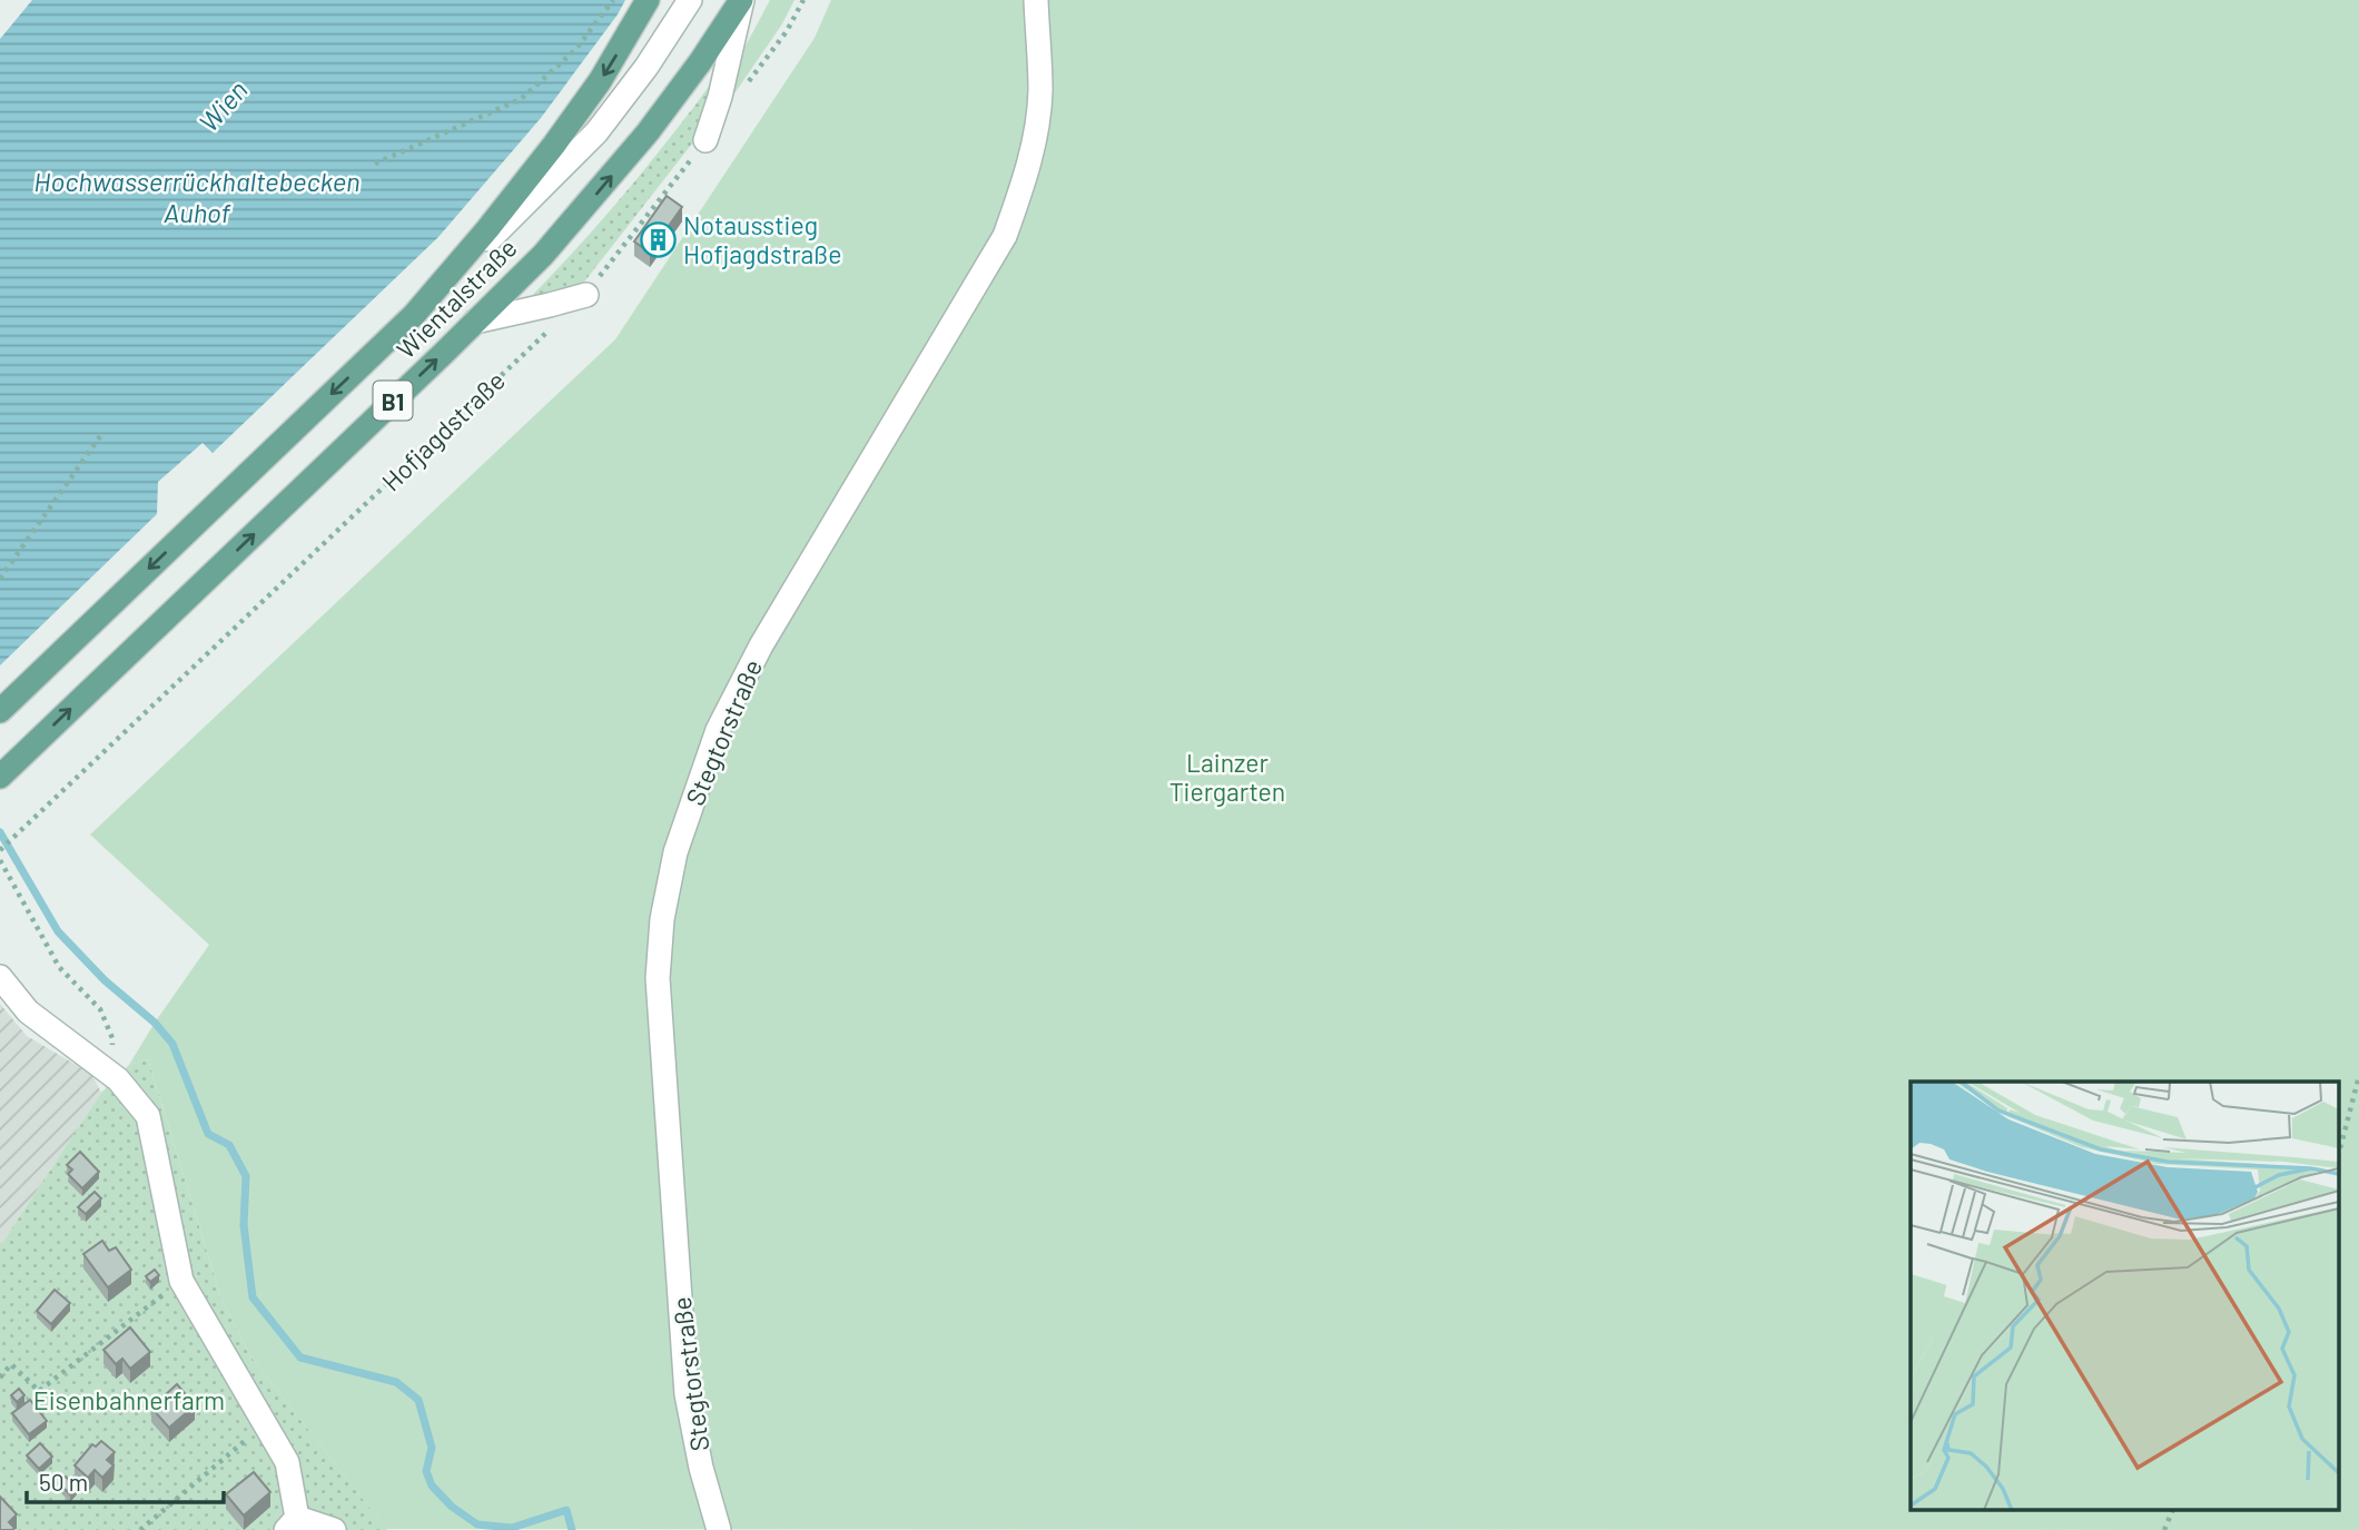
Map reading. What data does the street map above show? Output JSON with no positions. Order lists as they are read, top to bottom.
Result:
{
  "streets": {
    "main road": ["Wientalstraße", "B1"],
    "street": ["Stegtorstraße"],
    "path": ["Hofjagdstraße"]
  },
  "water": ["Wien", "Hochwasserrückhaltebecken Auhof"],
  "parks": ["Lainzer Tiergarten", "Eisenbahnerfarm"],
  "places": {
    "building": ["Notausstieg Hofjagdstraße"]
  },
  "scale_bar": "50 m"
}
